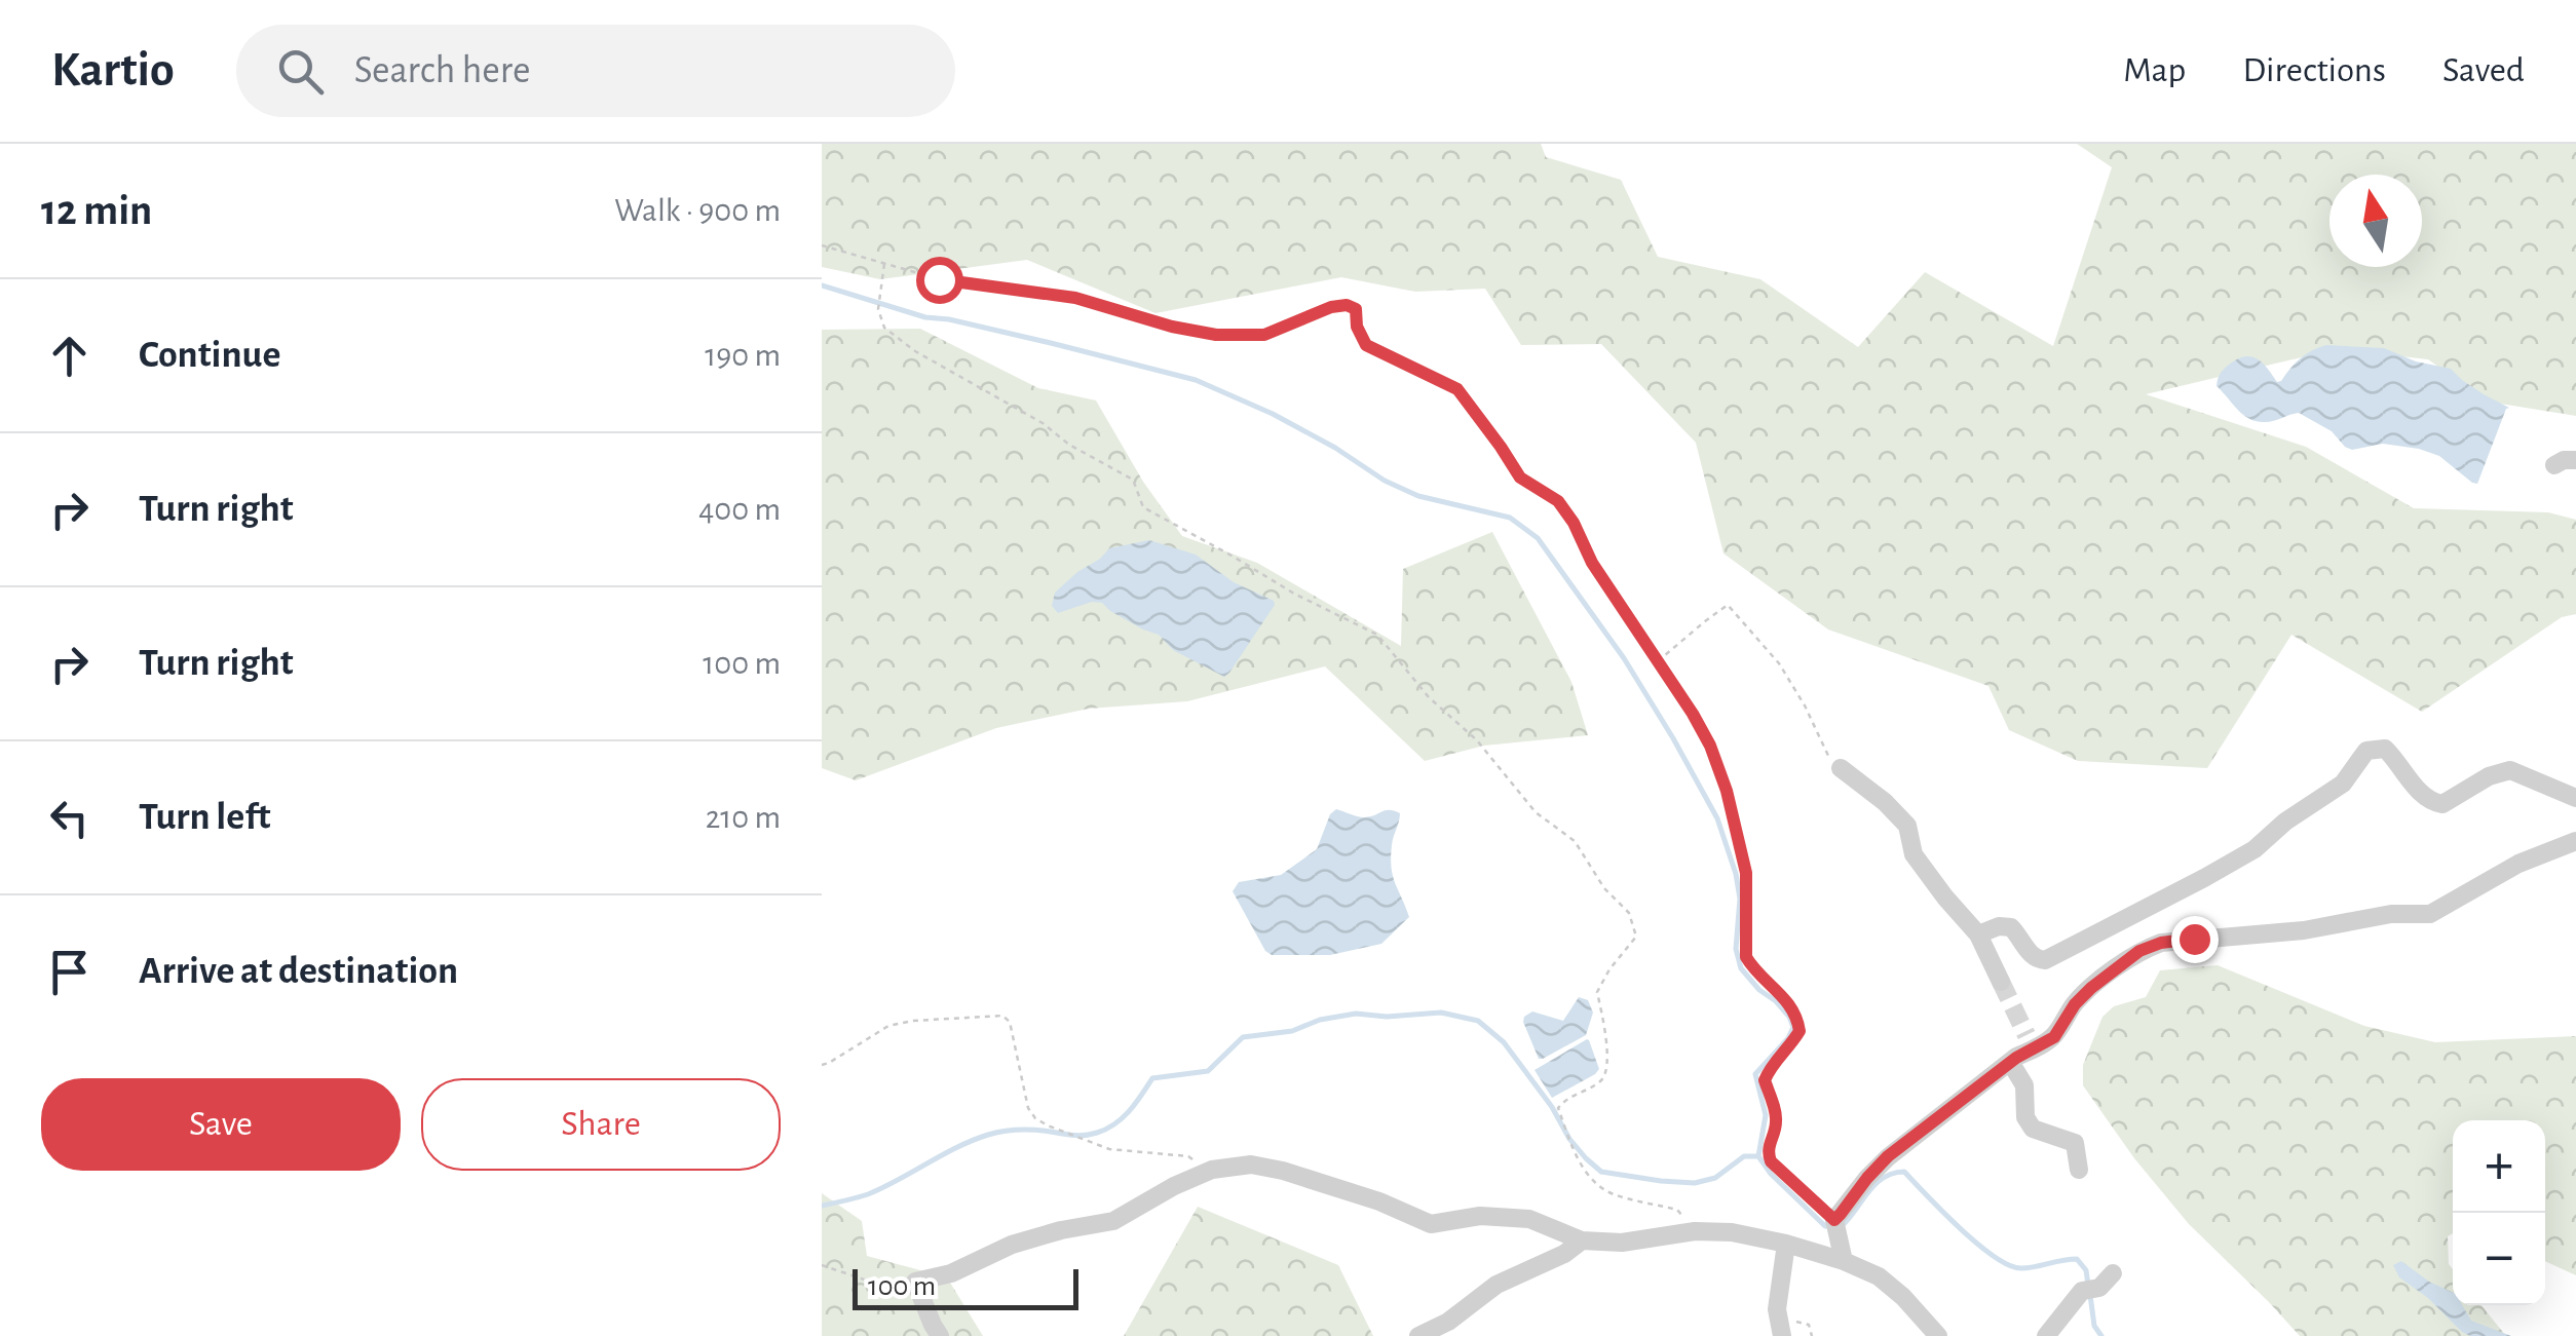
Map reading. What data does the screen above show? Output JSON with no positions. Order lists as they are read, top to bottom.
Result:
{
  "scale_bar": "100 m",
  "north": "top",
  "page": {
    "header": "Kartio",
    "search": "Search here",
    "nav": ["Map", "Directions", "Saved"],
    "heading": ["12 min", "Walk · 900 m"],
    "list": [
      ["Continue", "190 m"],
      ["Turn right", "400 m"],
      ["Turn right", "100 m"],
      ["Turn left", "210 m"],
      "Arrive at destination"
    ],
    "buttons": ["Save", "Share"],
    "map_buttons": ["+", "−"],
    "scale": "100 m"
  }
}
